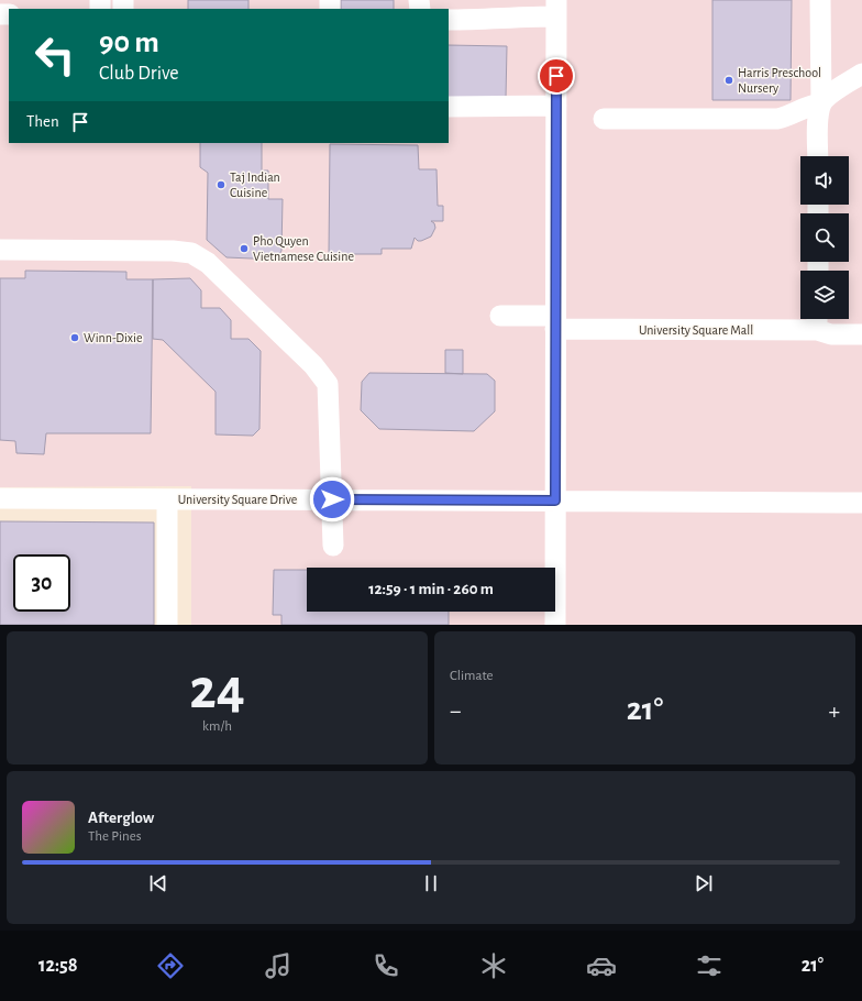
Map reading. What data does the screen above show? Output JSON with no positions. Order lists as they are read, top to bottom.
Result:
{
  "streets": {
    "street": ["University Square Mall", "University Square Drive"]
  },
  "places": [
    "Harris Preschool Nursery",
    "Taj Indian Cuisine",
    "Pho Quyen Vietnamese Cuisine",
    "Winn-Dixie"
  ],
  "page": {
    "turn": ["90 m", "Club Drive"],
    "then": "Then",
    "limit": "30",
    "trip": "12:59 · 1 min · 260 m",
    "tile": [
      ["24", "km/h"],
      "Climate"
    ],
    "heat": ["−", "21°", "+"],
    "song": ["Afterglow", "The Pines"],
    "tabs": ["12:58", "21°"]
  }
}
